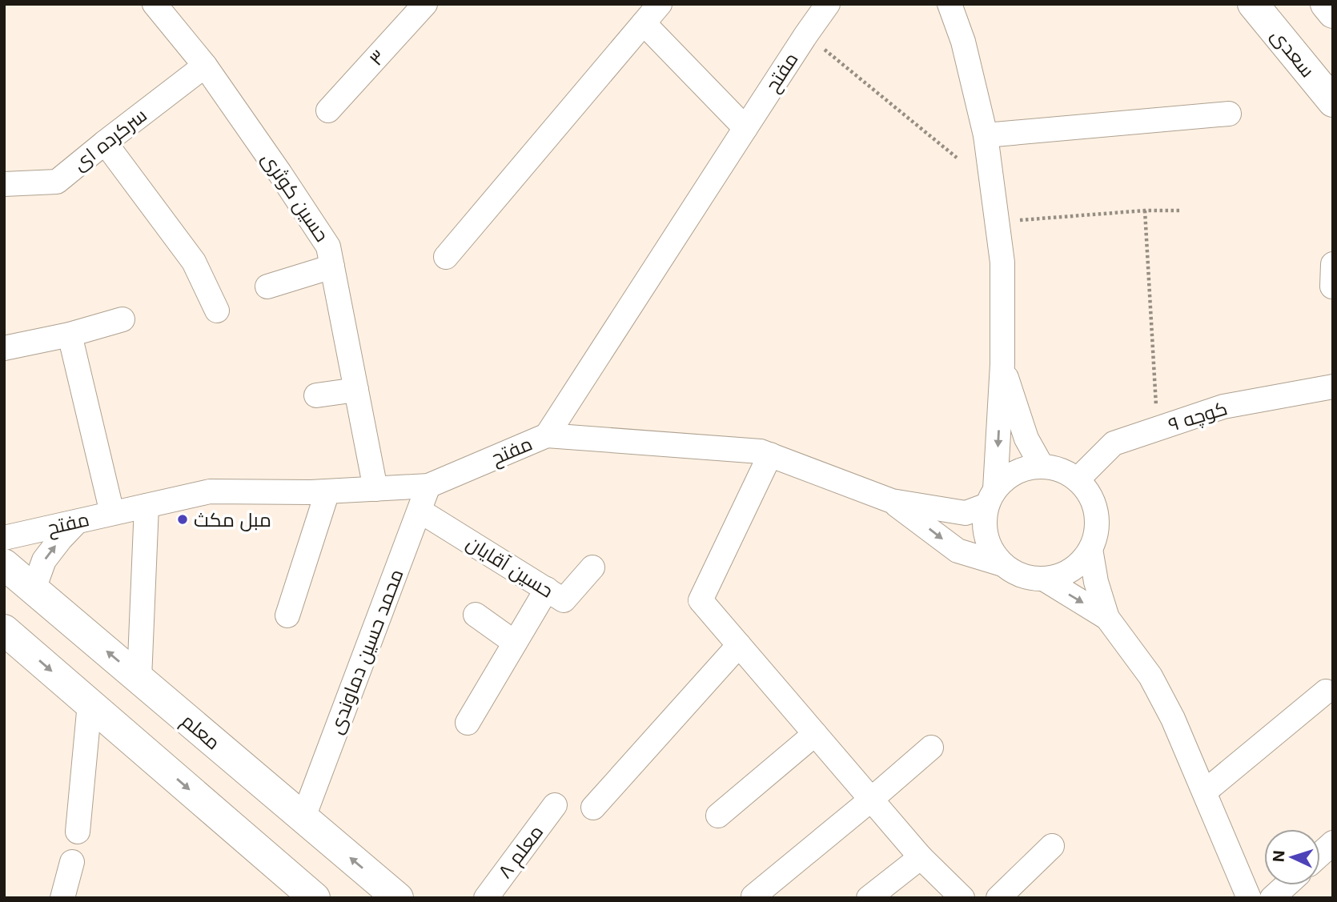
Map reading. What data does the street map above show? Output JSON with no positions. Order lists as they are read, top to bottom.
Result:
{
  "streets": {
    "main road": ["سعدی", "معلم"],
    "street": [
      "۳",
      "مفتح",
      "سرکرده ای",
      "حسین کوثری",
      "کوچه ۹",
      "حسین آقایان",
      "محمد حسین دماوندی",
      "معلم ۸"
    ]
  },
  "crossings": [
    ["مفتح", "حسین کوثری"],
    ["مفتح", "محمد حسین دماوندی"],
    ["سرکرده ای", "حسین کوثری"],
    ["حسین آقایان", "محمد حسین دماوندی"],
    ["محمد حسین دماوندی", "معلم"]
  ],
  "places": ["مبل مکث"],
  "north": "left"
}
